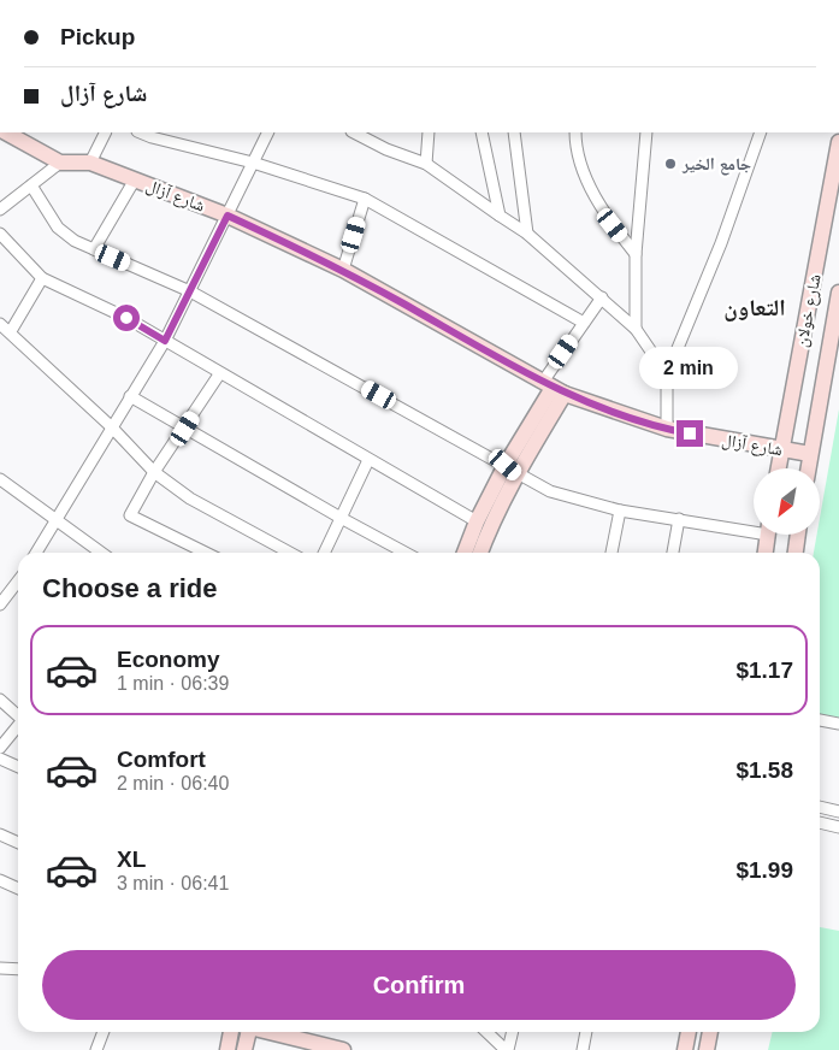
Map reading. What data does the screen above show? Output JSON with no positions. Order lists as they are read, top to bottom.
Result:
{
  "streets": {
    "street": ["شارع آزال", "شارع خولان"]
  },
  "crossings": [
    ["شارع آزال", "شارع خولان"]
  ],
  "districts": ["التعاون"],
  "places": ["جامع الخير"],
  "north": "bottom left",
  "page": {
    "banner": ["Pickup", "شارع آزال"],
    "bubble": "2 min",
    "heading": "Choose a ride",
    "list": [
      {
        "name": "Economy",
        "note": "1 min · 06:39",
        "value": "$1.17"
      },
      {
        "name": "Comfort",
        "note": "2 min · 06:40",
        "value": "$1.58"
      },
      {
        "name": "XL",
        "note": "3 min · 06:41",
        "value": "$1.99"
      }
    ],
    "buttons": "Confirm"
  }
}
